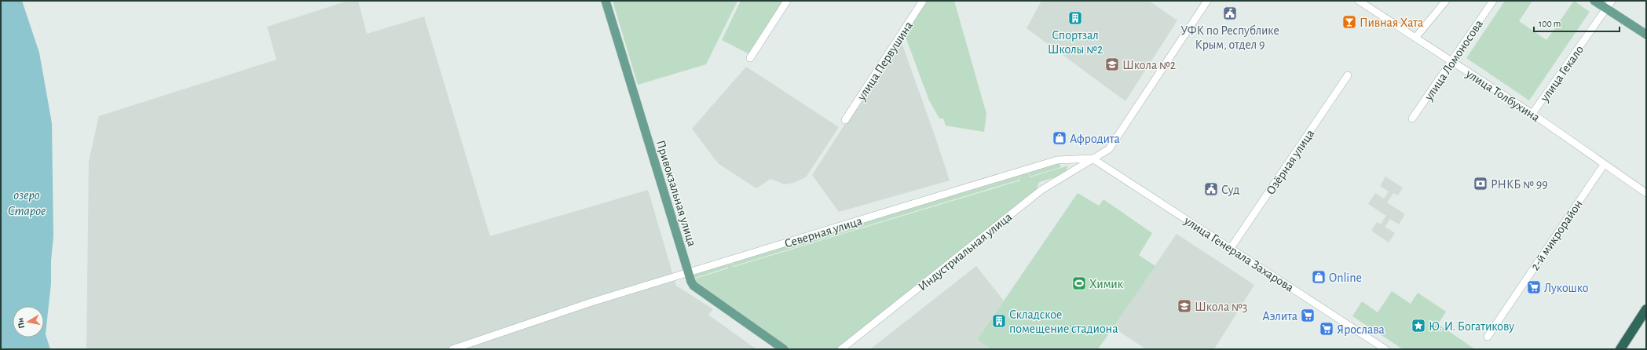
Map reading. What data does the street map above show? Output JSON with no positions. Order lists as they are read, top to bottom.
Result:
{
  "streets": {
    "main road": ["Привокзальная улица"],
    "street": [
      "улица Ломоносова",
      "улица Первушина",
      "улица Гекало",
      "улица Толбухина",
      "Озёрная улица",
      "Северная улица",
      "2-й микрорайон",
      "Индустриальная улица",
      "улица Генерала Захарова"
    ]
  },
  "crossings": [
    ["улица Ломоносова", "улица Толбухина"],
    ["улица Гекало", "улица Толбухина"],
    ["улица Толбухина", "2-й микрорайон"],
    ["Озёрная улица", "улица Генерала Захарова"],
    ["Привокзальная улица", "Северная улица"],
    ["Северная улица", "Индустриальная улица"],
    ["Северная улица", "улица Генерала Захарова"],
    ["Индустриальная улица", "улица Генерала Захарова"]
  ],
  "water": ["озеро Старое"],
  "places": {
    "public building": ["УФК по Республике Крым, отдел 9", "Суд"],
    "building": ["Спортзал Школы №2", "Складское помещение стадиона"],
    "bar": ["Пивная Хата"],
    "school or university": ["Школа №2", "Школа №3"],
    "shop": ["Афродита", "Online"],
    "bank": ["РНКБ № 99"],
    "sports": ["Химик"],
    "supermarket": ["Лукошко", "Аэлита", "Ярослава"],
    "place": ["Ю. И. Богатикову"]
  },
  "scale_bar": "100 m",
  "north": "left"
}
